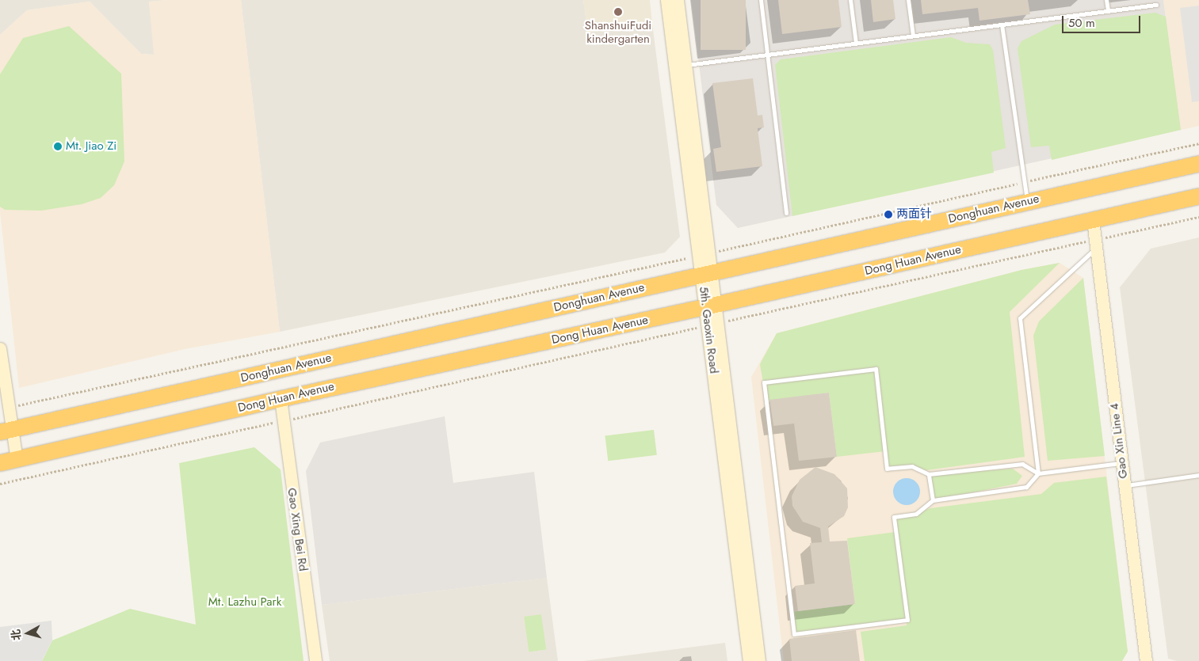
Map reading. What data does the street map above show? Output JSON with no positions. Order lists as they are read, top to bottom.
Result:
{
  "streets": {
    "highway": ["Donghuan Avenue", "Dong Huan Avenue"],
    "main road": ["5th. Gaoxin Road", "Gao Xin Line 4", "Gao Xing Bei Rd"]
  },
  "crossings": [
    ["Donghuan Avenue", "5th. Gaoxin Road"],
    ["Dong Huan Avenue", "5th. Gaoxin Road"],
    ["Dong Huan Avenue", "Gao Xin Line 4"],
    ["Dong Huan Avenue", "Gao Xing Bei Rd"]
  ],
  "parks": ["Mt. Lazhu Park"],
  "places": ["ShanshuiFudi kindergarten", "Mt. Jiao Zi", "两面针"],
  "scale_bar": "50 m",
  "north": "left"
}
